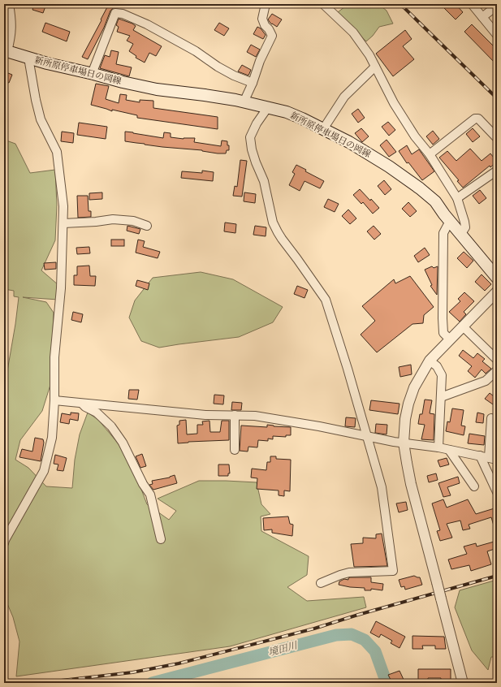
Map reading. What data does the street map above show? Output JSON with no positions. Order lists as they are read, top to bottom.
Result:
{
  "streets": {
    "main road": ["新所原停車場日の岡線"]
  },
  "water": ["境田川"]
}
